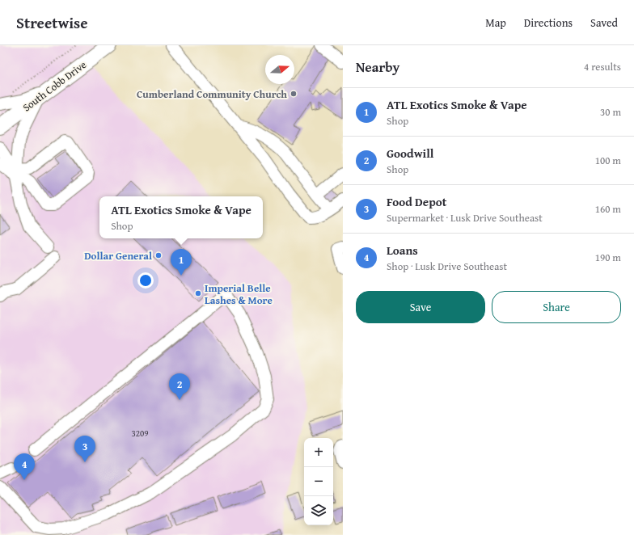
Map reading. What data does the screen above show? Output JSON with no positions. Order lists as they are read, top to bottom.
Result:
{
  "streets": {
    "main road": ["South Cobb Drive"]
  },
  "places": ["Cumberland Community Church", "Dollar General", "Imperial Belle Lashes & More"],
  "house_numbers": ["3209"],
  "north": "right",
  "page": {
    "header": "Streetwise",
    "nav": ["Map", "Directions", "Saved"],
    "heading": ["Nearby", "4 results"],
    "list": [
      {
        "mark": "1",
        "name": "ATL Exotics Smoke & Vape",
        "note": "Shop",
        "value": "30 m"
      },
      {
        "mark": "2",
        "name": "Goodwill",
        "note": "Shop",
        "value": "100 m"
      },
      {
        "mark": "3",
        "name": "Food Depot",
        "note": "Supermarket · Lusk Drive Southeast",
        "value": "160 m"
      },
      {
        "mark": "4",
        "name": "Loans",
        "note": "Shop · Lusk Drive Southeast",
        "value": "190 m"
      }
    ],
    "popup": ["ATL Exotics Smoke & Vape", "Shop"],
    "pins": [
      "1",
      "2",
      "3",
      "4"
    ],
    "buttons": ["Save", "Share"],
    "map_buttons": ["+", "−"]
  }
}
